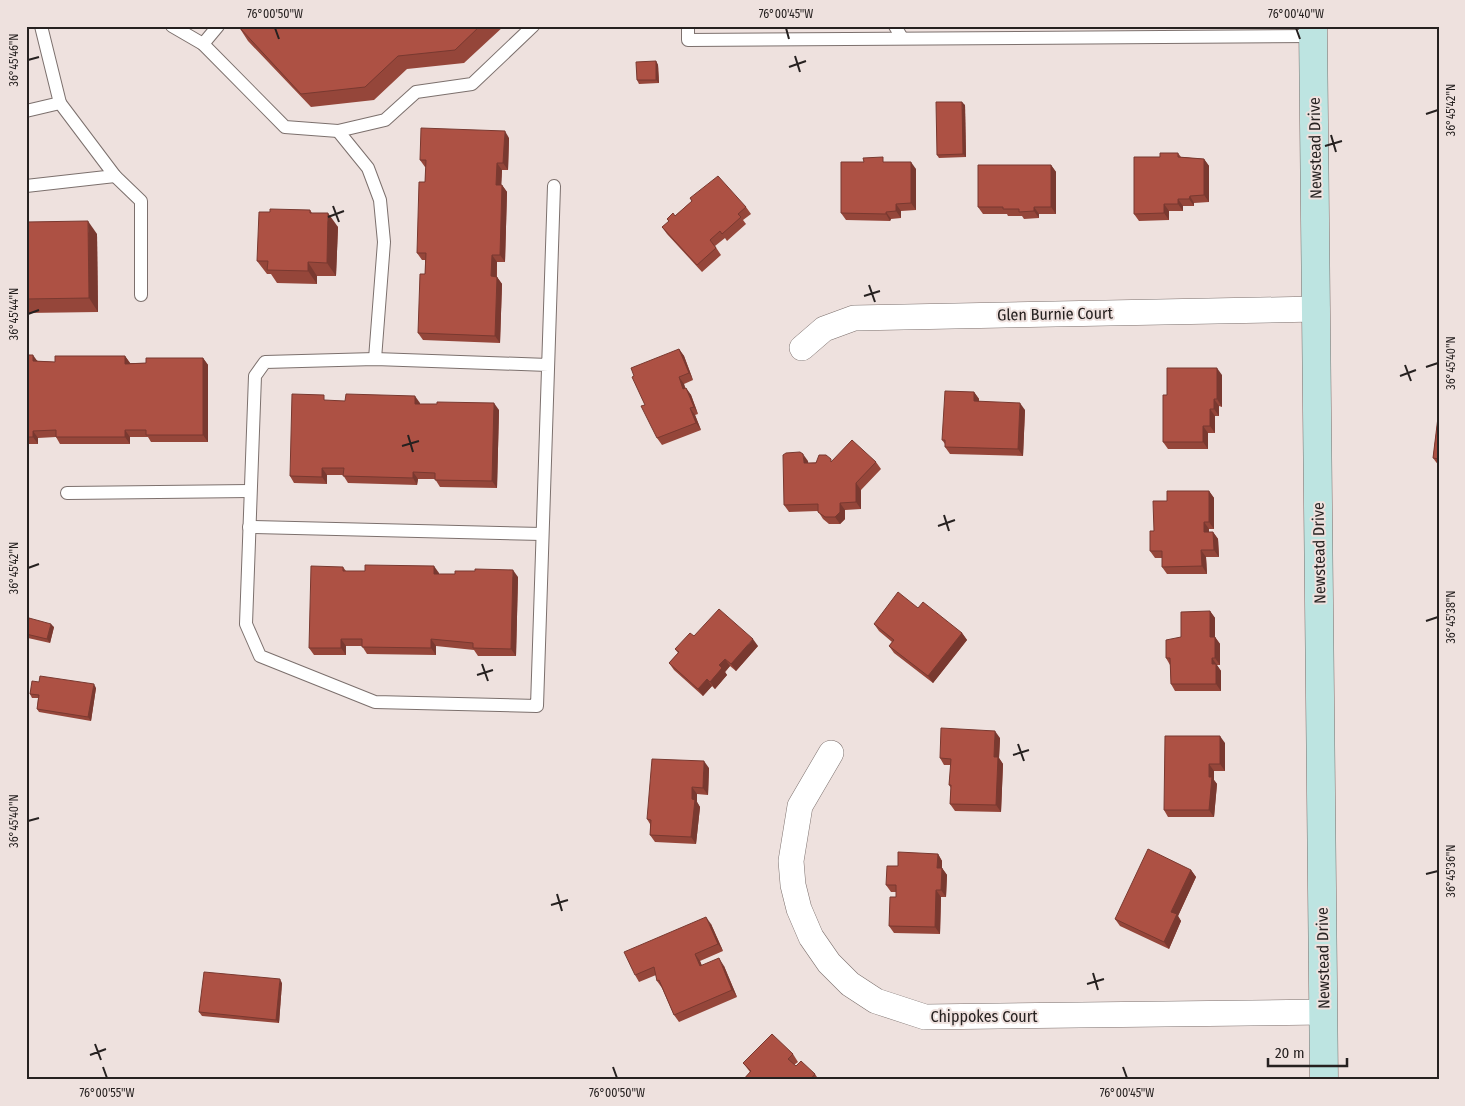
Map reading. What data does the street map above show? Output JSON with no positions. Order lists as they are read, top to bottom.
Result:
{
  "streets": {
    "street": ["Newstead Drive", "Glen Burnie Court", "Chippokes Court"]
  },
  "crossings": [
    ["Newstead Drive", "Glen Burnie Court"],
    ["Newstead Drive", "Chippokes Court"]
  ],
  "scale_bar": "20 m",
  "coordinates": [
    "76°00'50\"W",
    "76°00'45\"W",
    "76°00'40\"W",
    "36°45'46\"N",
    "36°45'42\"N",
    "36°45'44\"N",
    "36°45'40\"N",
    "36°45'38\"N",
    "36°45'36\"N",
    "76°00'55\"W"
  ]
}
